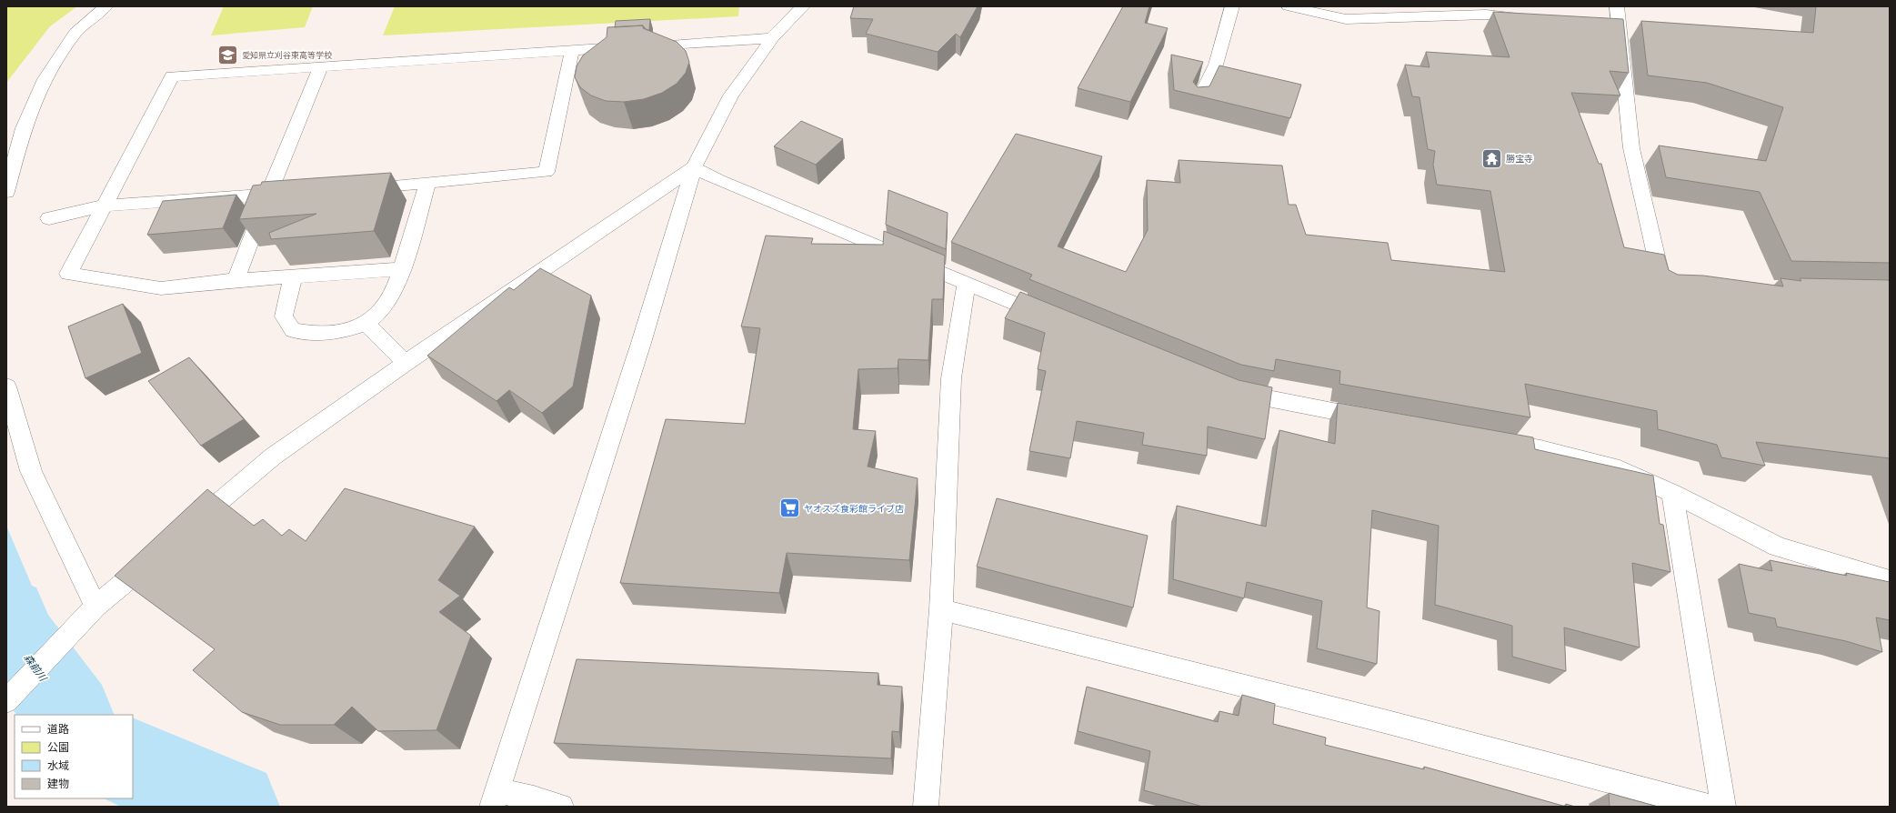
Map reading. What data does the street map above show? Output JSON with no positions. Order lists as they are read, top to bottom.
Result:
{
  "water": ["森前川"],
  "places": {
    "school or university": ["愛知県立刈谷東高等学校"],
    "temple": ["勝宝寺"],
    "supermarket": ["ヤオスズ食彩館ライブ店"]
  },
  "legend": [
    "道路",
    "公園",
    "水域",
    "建物"
  ]
}
